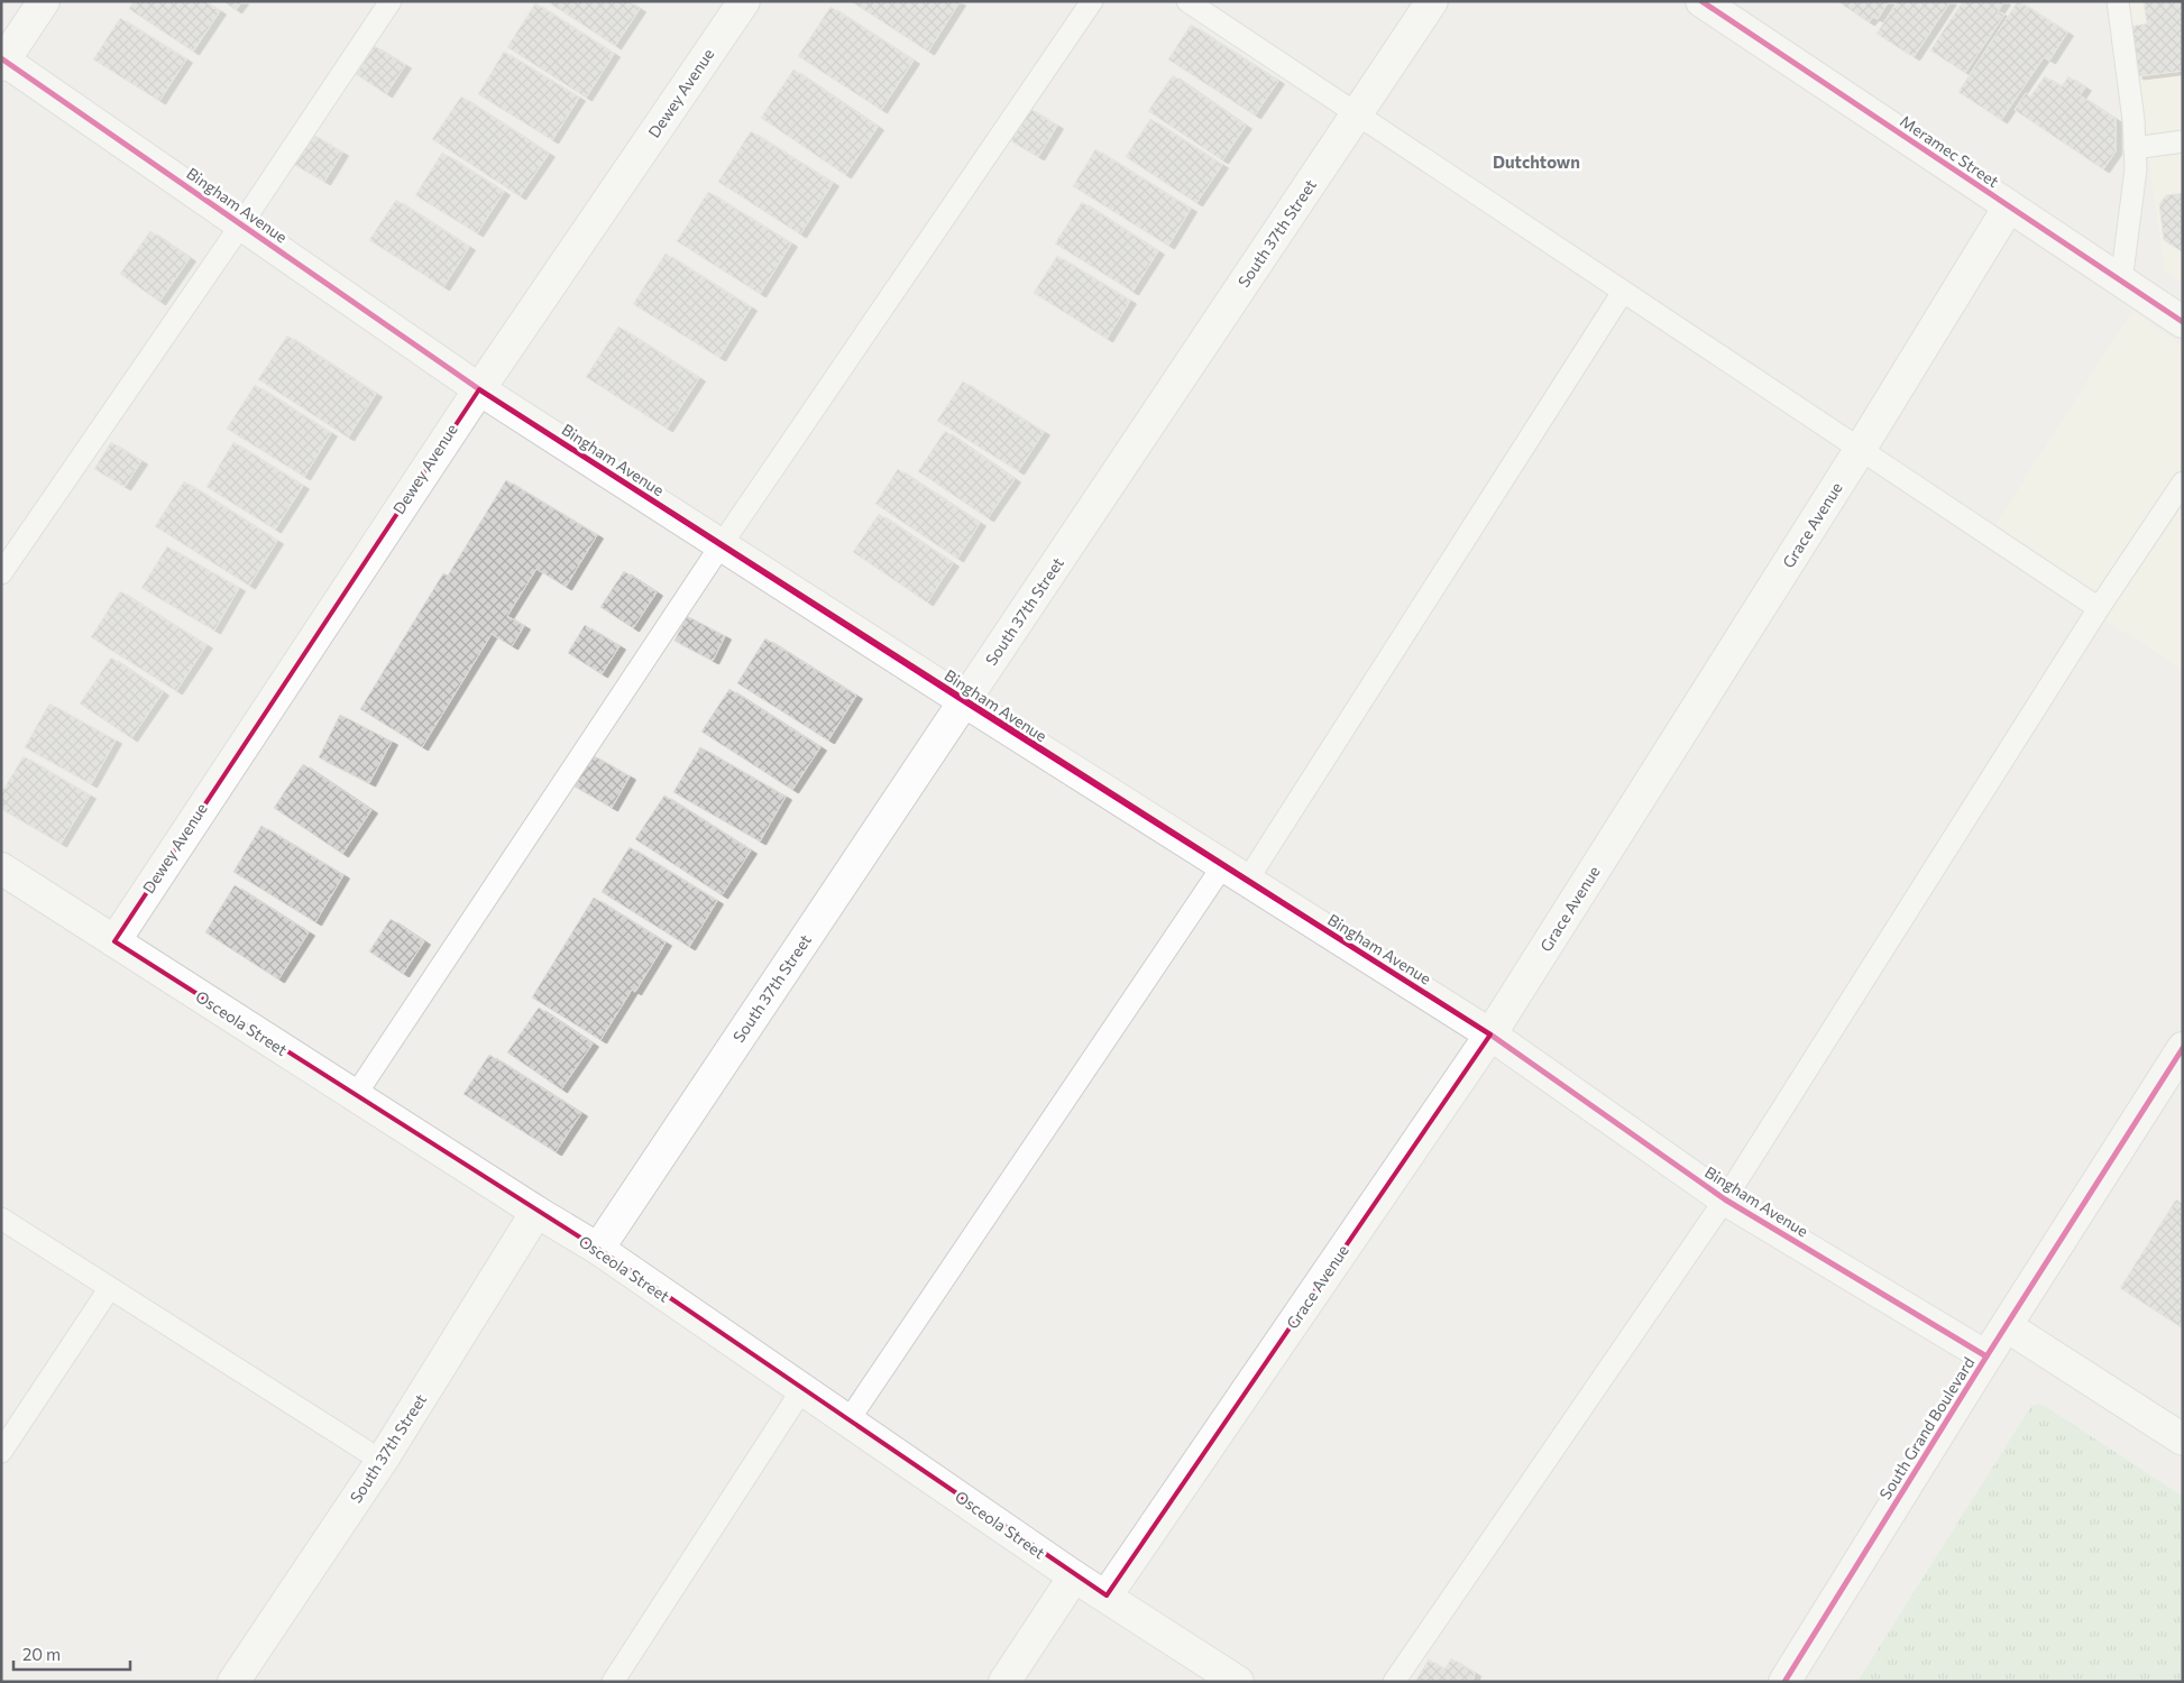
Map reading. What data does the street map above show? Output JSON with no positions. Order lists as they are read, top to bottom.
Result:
{
  "streets": {
    "street": [
      "Dewey Avenue",
      "Meramec Street",
      "Bingham Avenue",
      "South 37th Street",
      "Grace Avenue",
      "Osceola Street",
      "South Grand Boulevard"
    ]
  },
  "crossings": [
    ["Dewey Avenue", "Bingham Avenue"],
    ["Dewey Avenue", "Osceola Street"],
    ["Meramec Street", "Grace Avenue"],
    ["Bingham Avenue", "South 37th Street"],
    ["Bingham Avenue", "Grace Avenue"],
    ["Bingham Avenue", "South Grand Boulevard"],
    ["South 37th Street", "Osceola Street"],
    ["Grace Avenue", "Osceola Street"]
  ],
  "districts": ["Dutchtown"],
  "scale_bar": "20 m"
}
